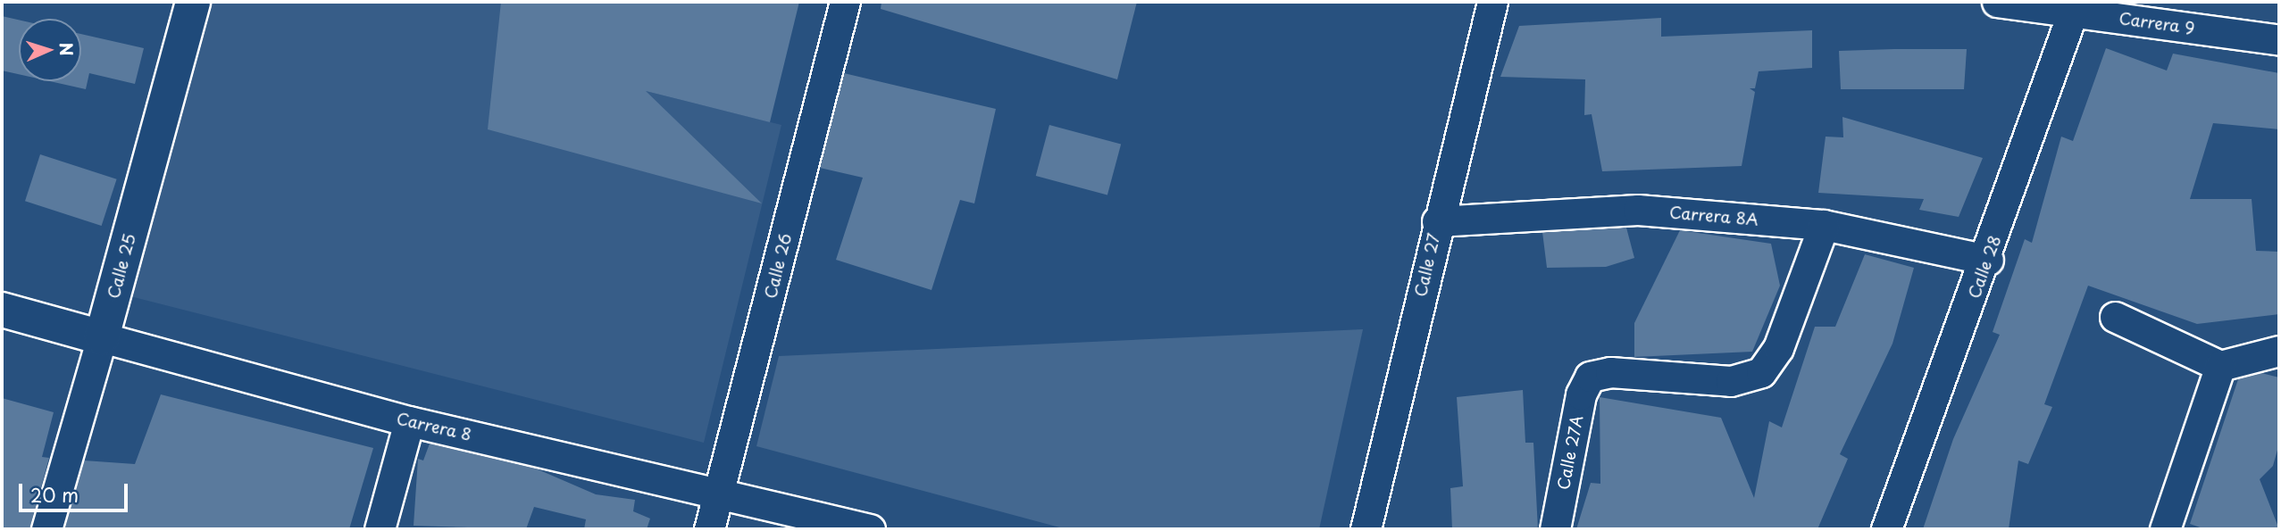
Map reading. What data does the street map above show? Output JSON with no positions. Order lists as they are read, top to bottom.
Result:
{
  "streets": {
    "main road": ["Calle 25", "Carrera 8"],
    "street": [
      "Carrera 9",
      "Carrera 8A",
      "Calle 27",
      "Calle 26",
      "Calle 28",
      "Calle 27A"
    ]
  },
  "crossings": [
    ["Carrera 9", "Calle 28"],
    ["Carrera 8A", "Calle 27"],
    ["Carrera 8A", "Calle 28"],
    ["Carrera 8A", "Calle 27A"],
    ["Calle 25", "Carrera 8"],
    ["Calle 26", "Carrera 8"]
  ],
  "scale_bar": "20 m",
  "north": "right"
}
